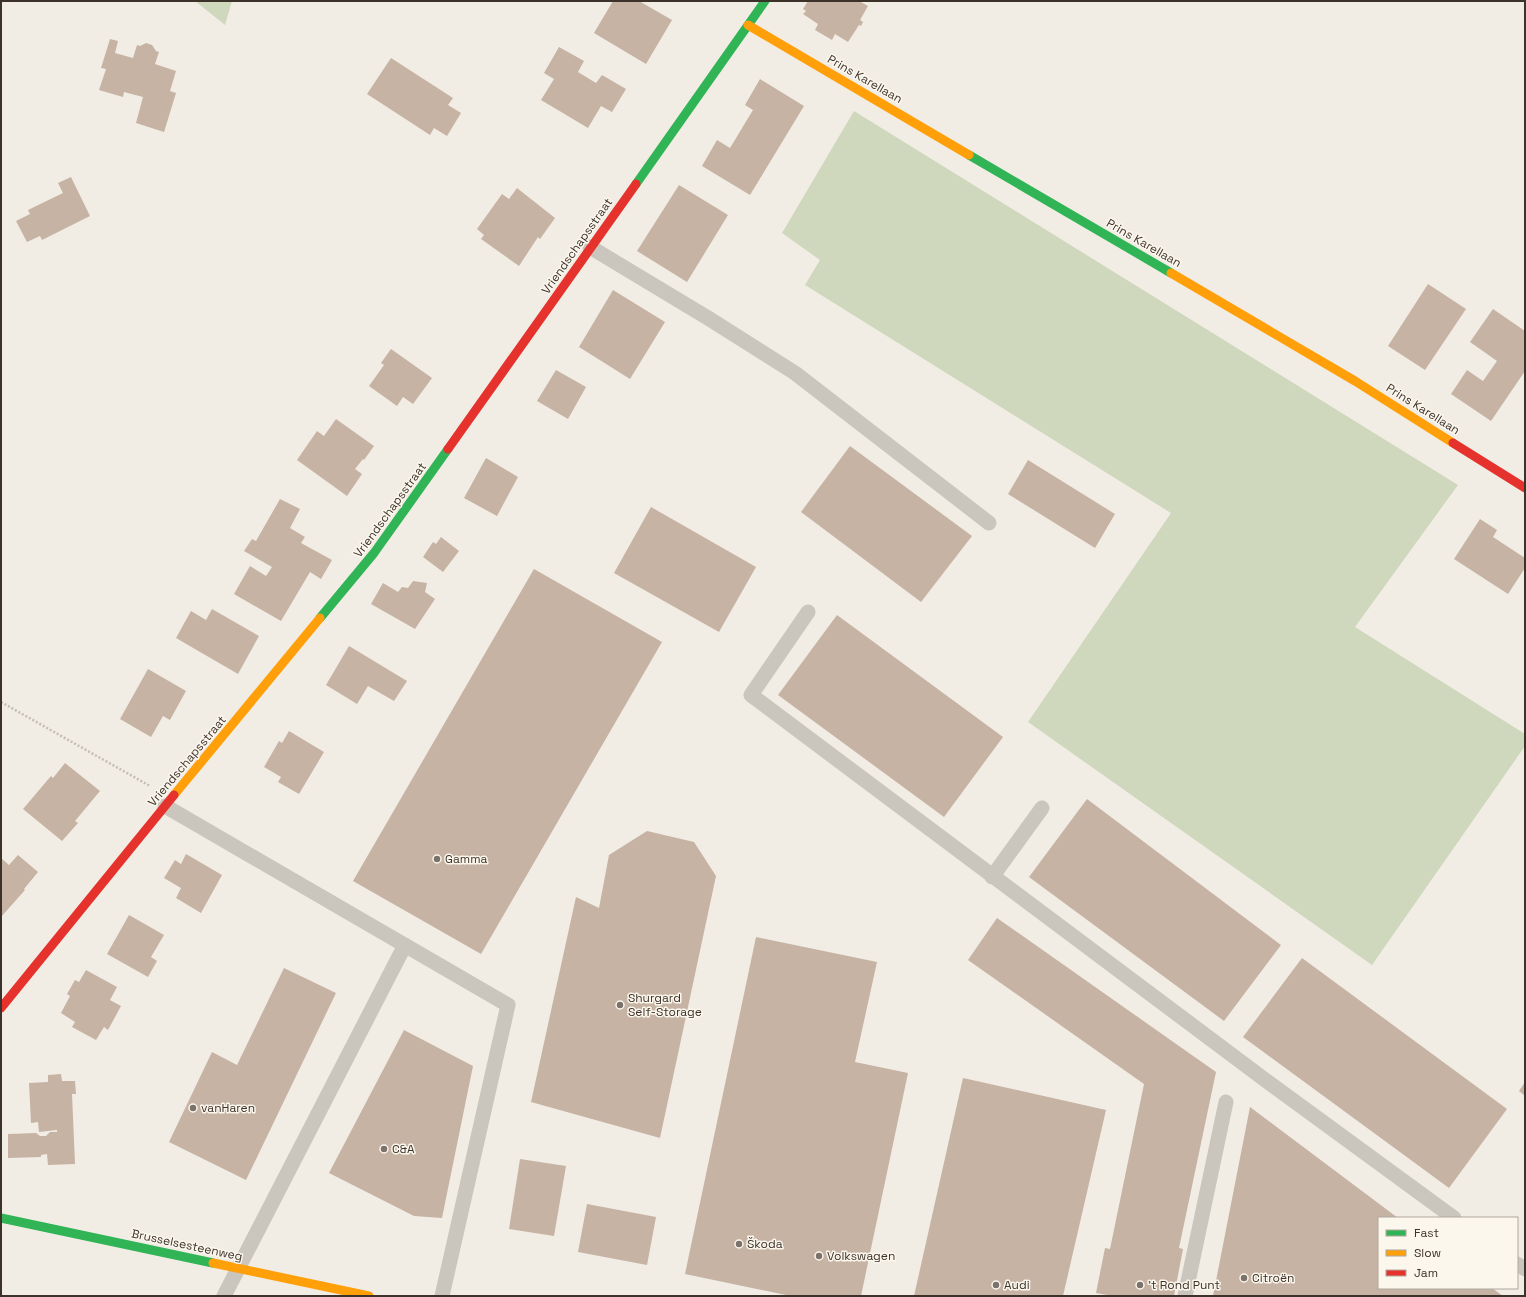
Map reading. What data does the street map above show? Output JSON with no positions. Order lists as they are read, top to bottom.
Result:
{
  "streets": {
    "street": ["Prins Karellaan", "Vriendschapsstraat", "Brusselsesteenweg"]
  },
  "crossings": [
    ["Prins Karellaan", "Vriendschapsstraat"]
  ],
  "places": [
    "Gamma",
    "Shurgard Self-Storage",
    "vanHaren",
    "C&A",
    "Škoda",
    "Volkswagen",
    "Citroën",
    "Audi",
    "'t Rond Punt"
  ],
  "legend": ["Fast", "Slow", "Jam"]
}
